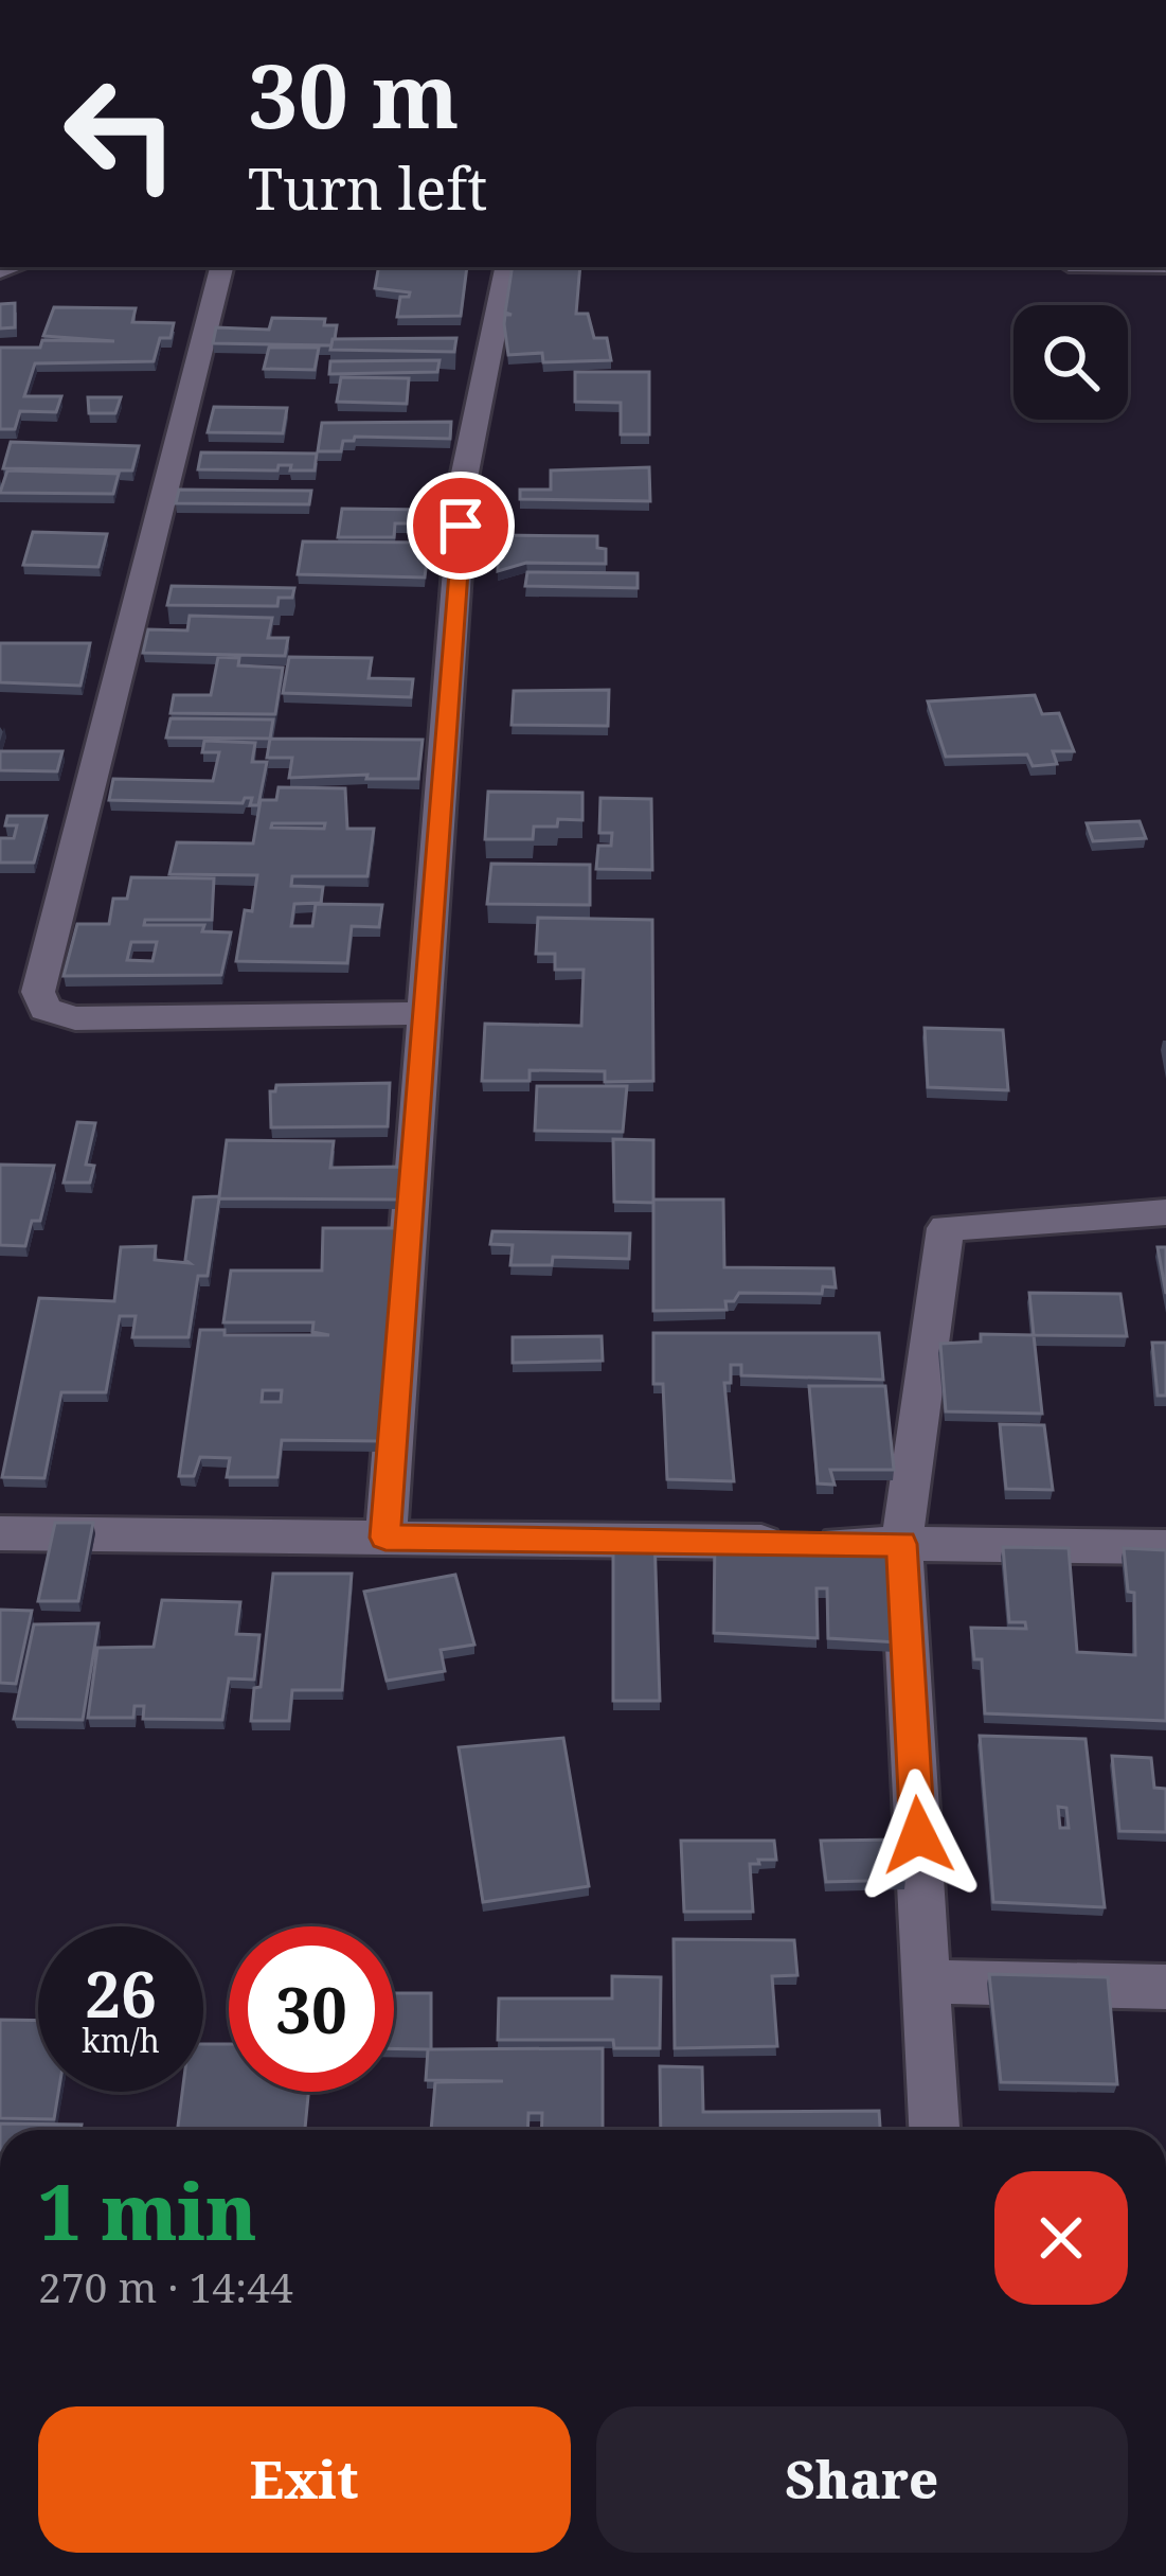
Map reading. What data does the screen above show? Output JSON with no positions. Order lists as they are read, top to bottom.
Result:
{
  "page": {
    "turn": ["30 m", "Turn left"],
    "speed": "26 km/h",
    "limit": "30",
    "heading": ["1 min", "270 m · 14:44"],
    "buttons": ["Exit", "Share"]
  }
}
